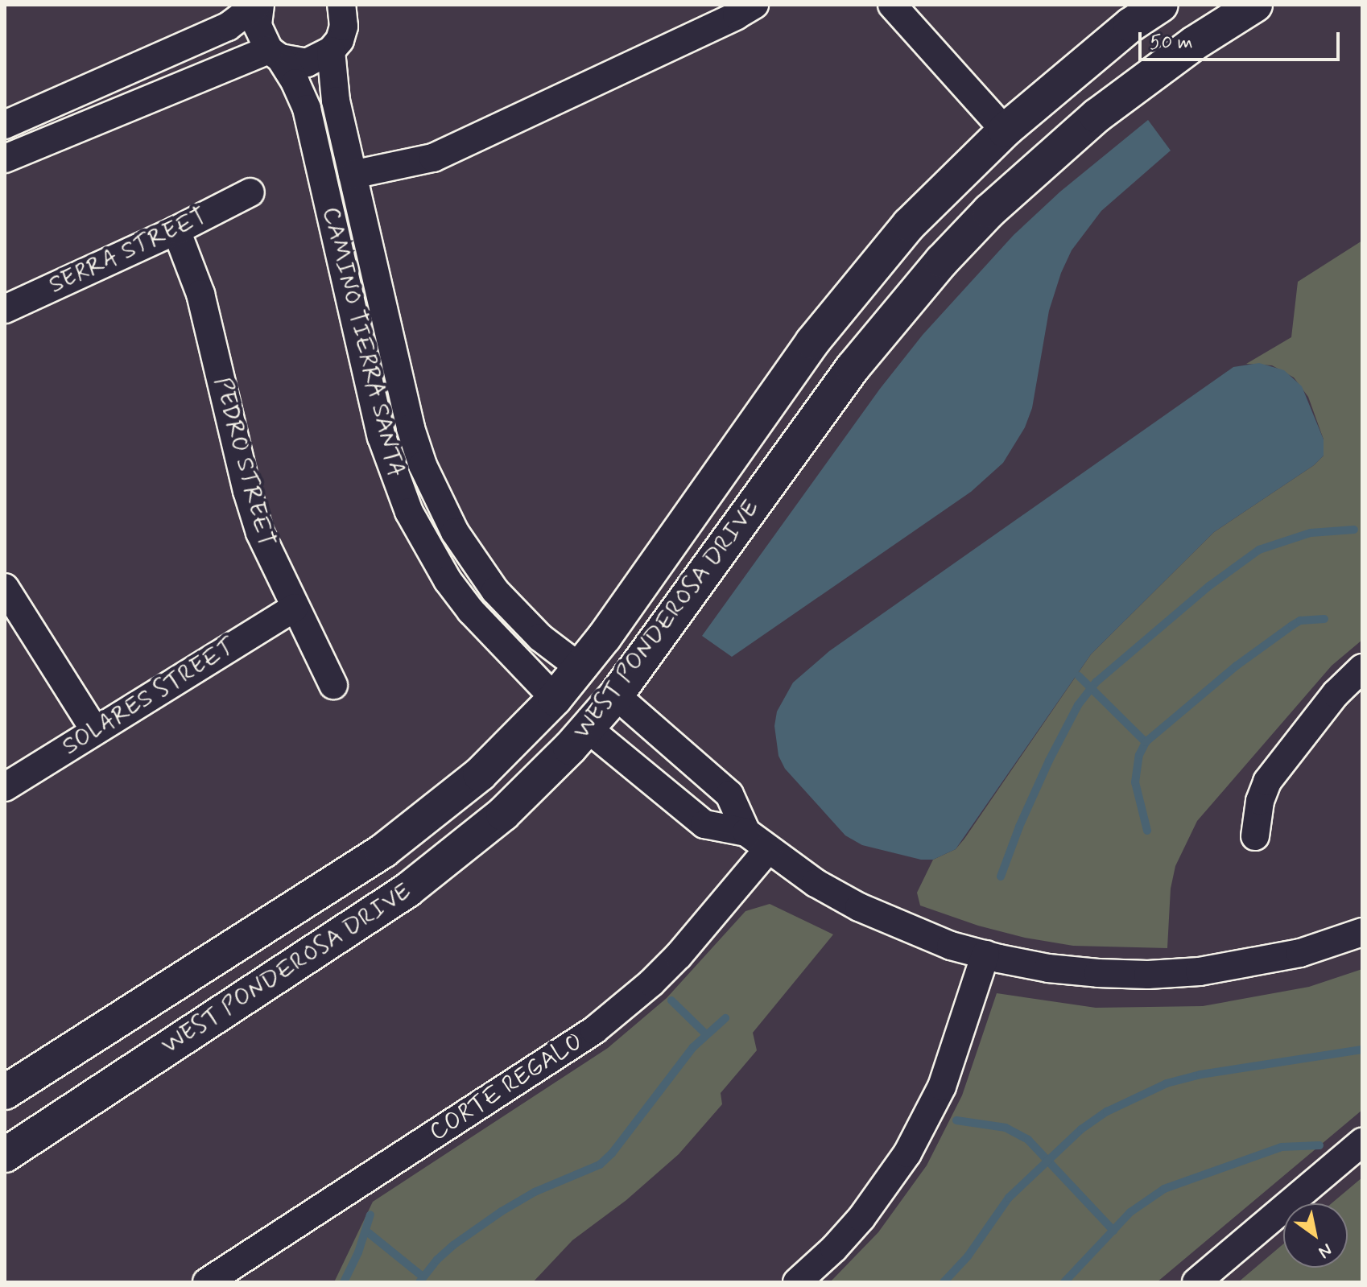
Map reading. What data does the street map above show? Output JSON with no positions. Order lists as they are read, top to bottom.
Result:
{
  "streets": {
    "main road": ["WEST PONDEROSA DRIVE"],
    "street": [
      "SERRA STREET",
      "CAMINO TIERRA SANTA",
      "PEDRO STREET",
      "SOLARES STREET",
      "CORTE REGALO"
    ]
  },
  "crossings": [
    ["SERRA STREET", "PEDRO STREET"],
    ["CAMINO TIERRA SANTA", "WEST PONDEROSA DRIVE"],
    ["PEDRO STREET", "SOLARES STREET"]
  ],
  "scale_bar": "50 m",
  "north": "bottom right"
}
